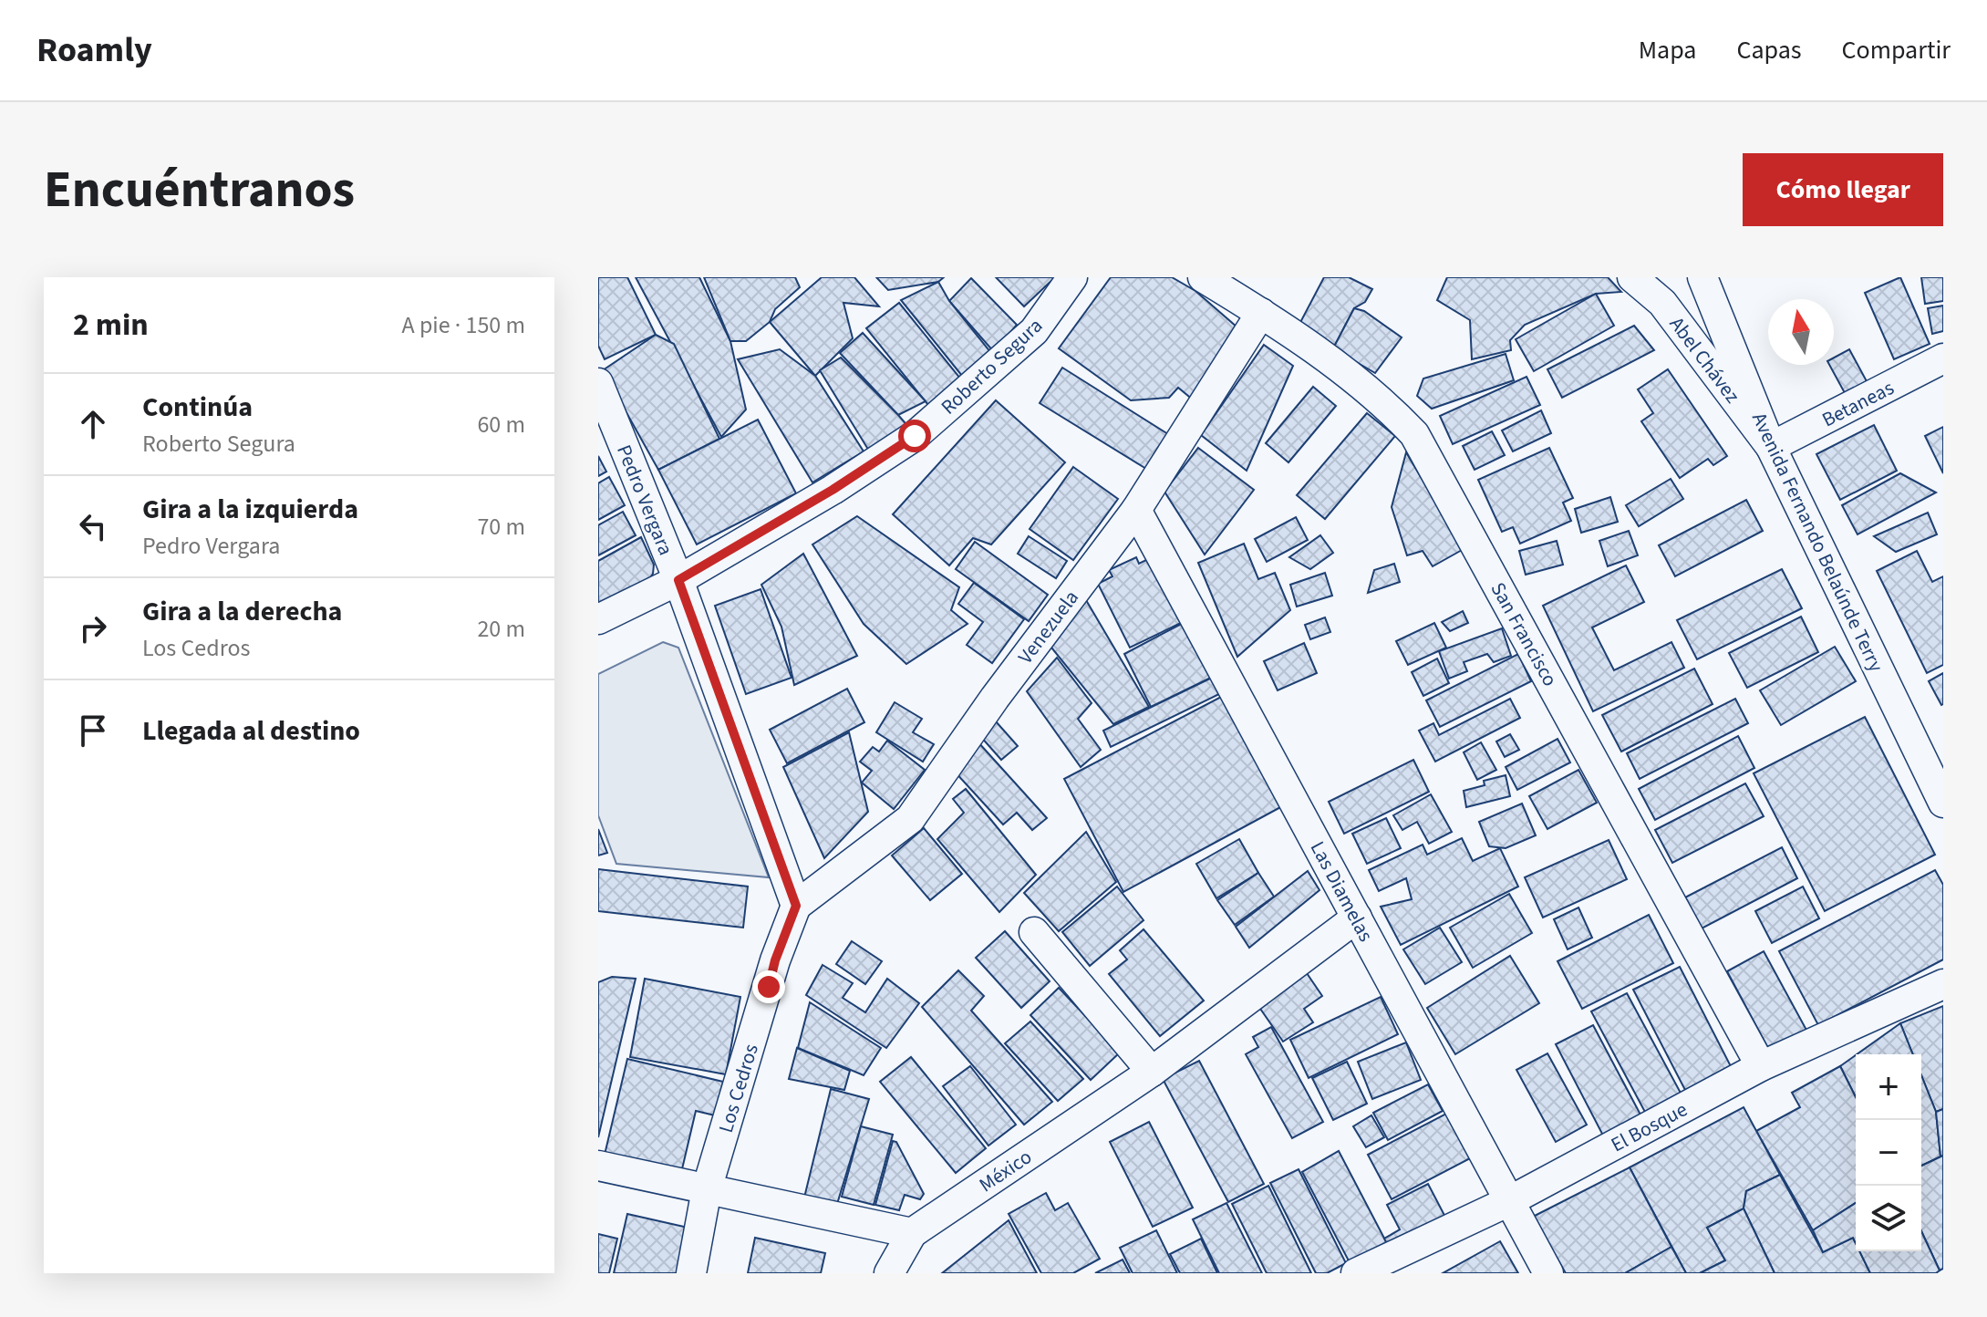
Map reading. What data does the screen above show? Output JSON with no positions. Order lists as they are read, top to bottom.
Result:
{
  "streets": {
    "street": [
      "Abel Chávez",
      "Roberto Segura",
      "Betaneas",
      "Pedro Vergara",
      "Avenida Fernando Belaúnde Terry",
      "Venezuela",
      "San Francisco",
      "Las Diamelas",
      "Los Cedros",
      "El Bosque",
      "México"
    ]
  },
  "crossings": [
    ["Abel Chávez", "Betaneas"],
    ["Abel Chávez", "Avenida Fernando Belaúnde Terry"],
    ["Roberto Segura", "Pedro Vergara"],
    ["Betaneas", "Avenida Fernando Belaúnde Terry"],
    ["Pedro Vergara", "Venezuela"],
    ["Pedro Vergara", "Los Cedros"],
    ["Venezuela", "San Francisco"],
    ["Venezuela", "Las Diamelas"],
    ["Venezuela", "Los Cedros"],
    ["San Francisco", "El Bosque"],
    ["Las Diamelas", "El Bosque"],
    ["Las Diamelas", "México"]
  ],
  "north": "top",
  "page": {
    "header": "Roamly",
    "nav": ["Mapa", "Capas", "Compartir"],
    "buttons": "Cómo llegar",
    "title": "Encuéntranos",
    "heading": ["2 min", "A pie · 150 m"],
    "list": [
      ["Continúa", "Roberto Segura", "60 m"],
      ["Gira a la izquierda", "Pedro Vergara", "70 m"],
      ["Gira a la derecha", "Los Cedros", "20 m"],
      "Llegada al destino"
    ],
    "map_buttons": ["+", "−"]
  }
}
